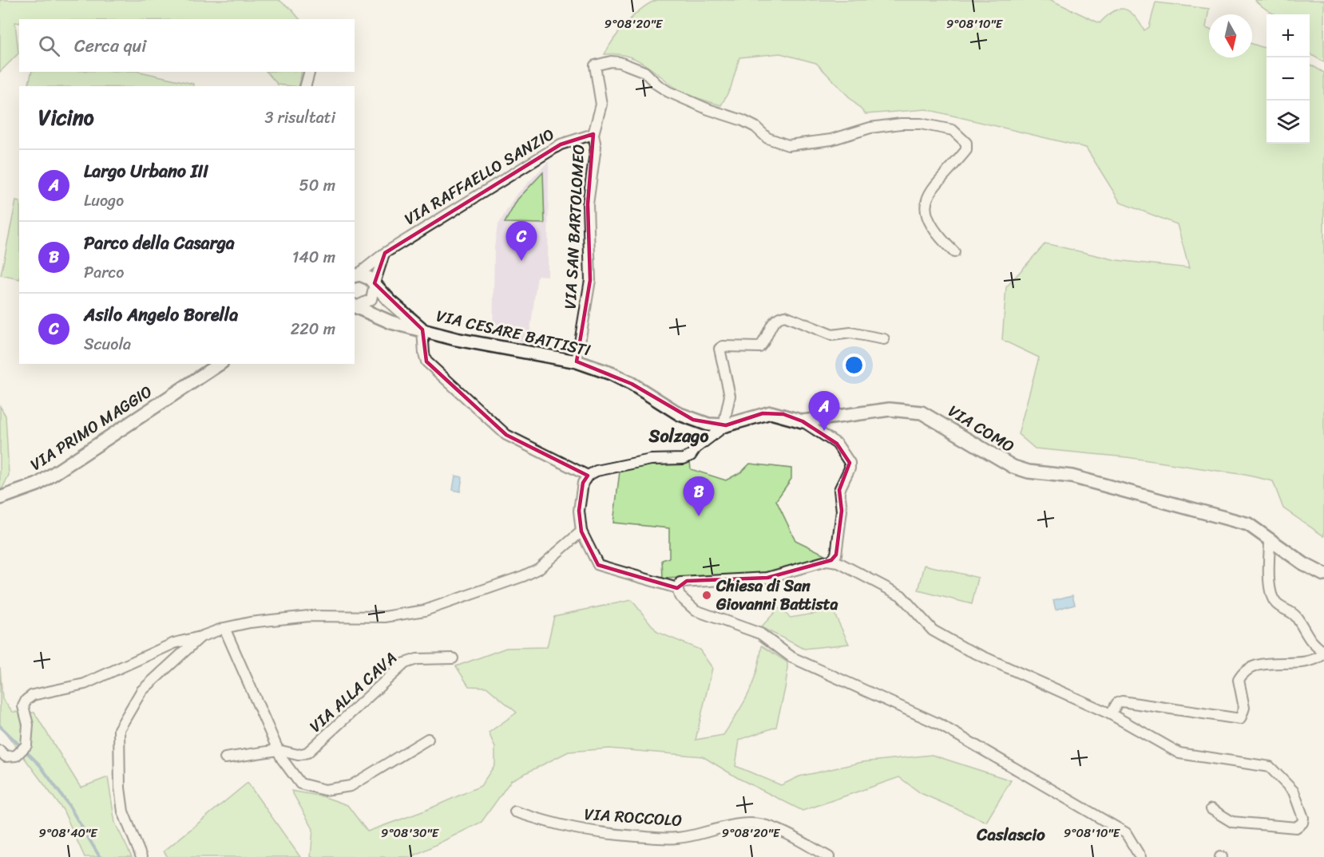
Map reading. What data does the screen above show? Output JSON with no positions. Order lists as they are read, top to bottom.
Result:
{
  "streets": {
    "street": [
      "VIA RAFFAELLO SANZIO",
      "VIA SAN BARTOLOMEO",
      "VIA CESARE BATTISTI",
      "VIA PRIMO MAGGIO",
      "VIA COMO",
      "VIA ALLA CAVA",
      "VIA ROCCOLO"
    ]
  },
  "crossings": [
    ["VIA RAFFAELLO SANZIO", "VIA SAN BARTOLOMEO"],
    ["VIA SAN BARTOLOMEO", "VIA CESARE BATTISTI"],
    ["VIA CESARE BATTISTI", "VIA COMO"]
  ],
  "districts": ["Solzago", "Caslascio"],
  "places": ["Chiesa di San Giovanni Battista"],
  "north": "bottom",
  "page": {
    "map_buttons": ["+", "−"],
    "search": "Cerca qui",
    "heading": ["Vicino", "3 risultati"],
    "list": [
      {
        "mark": "A",
        "name": "Largo Urbano III",
        "note": "Luogo",
        "value": "50 m"
      },
      {
        "mark": "B",
        "name": "Parco della Casarga",
        "note": "Parco",
        "value": "140 m"
      },
      {
        "mark": "C",
        "name": "Asilo Angelo Borella",
        "note": "Scuola",
        "value": "220 m"
      }
    ],
    "pins": ["C", "A", "B"]
  },
  "coordinates": [
    "9°08'20\"E",
    "9°08'10\"E",
    "9°08'40\"E",
    "9°08'30\"E"
  ]
}
